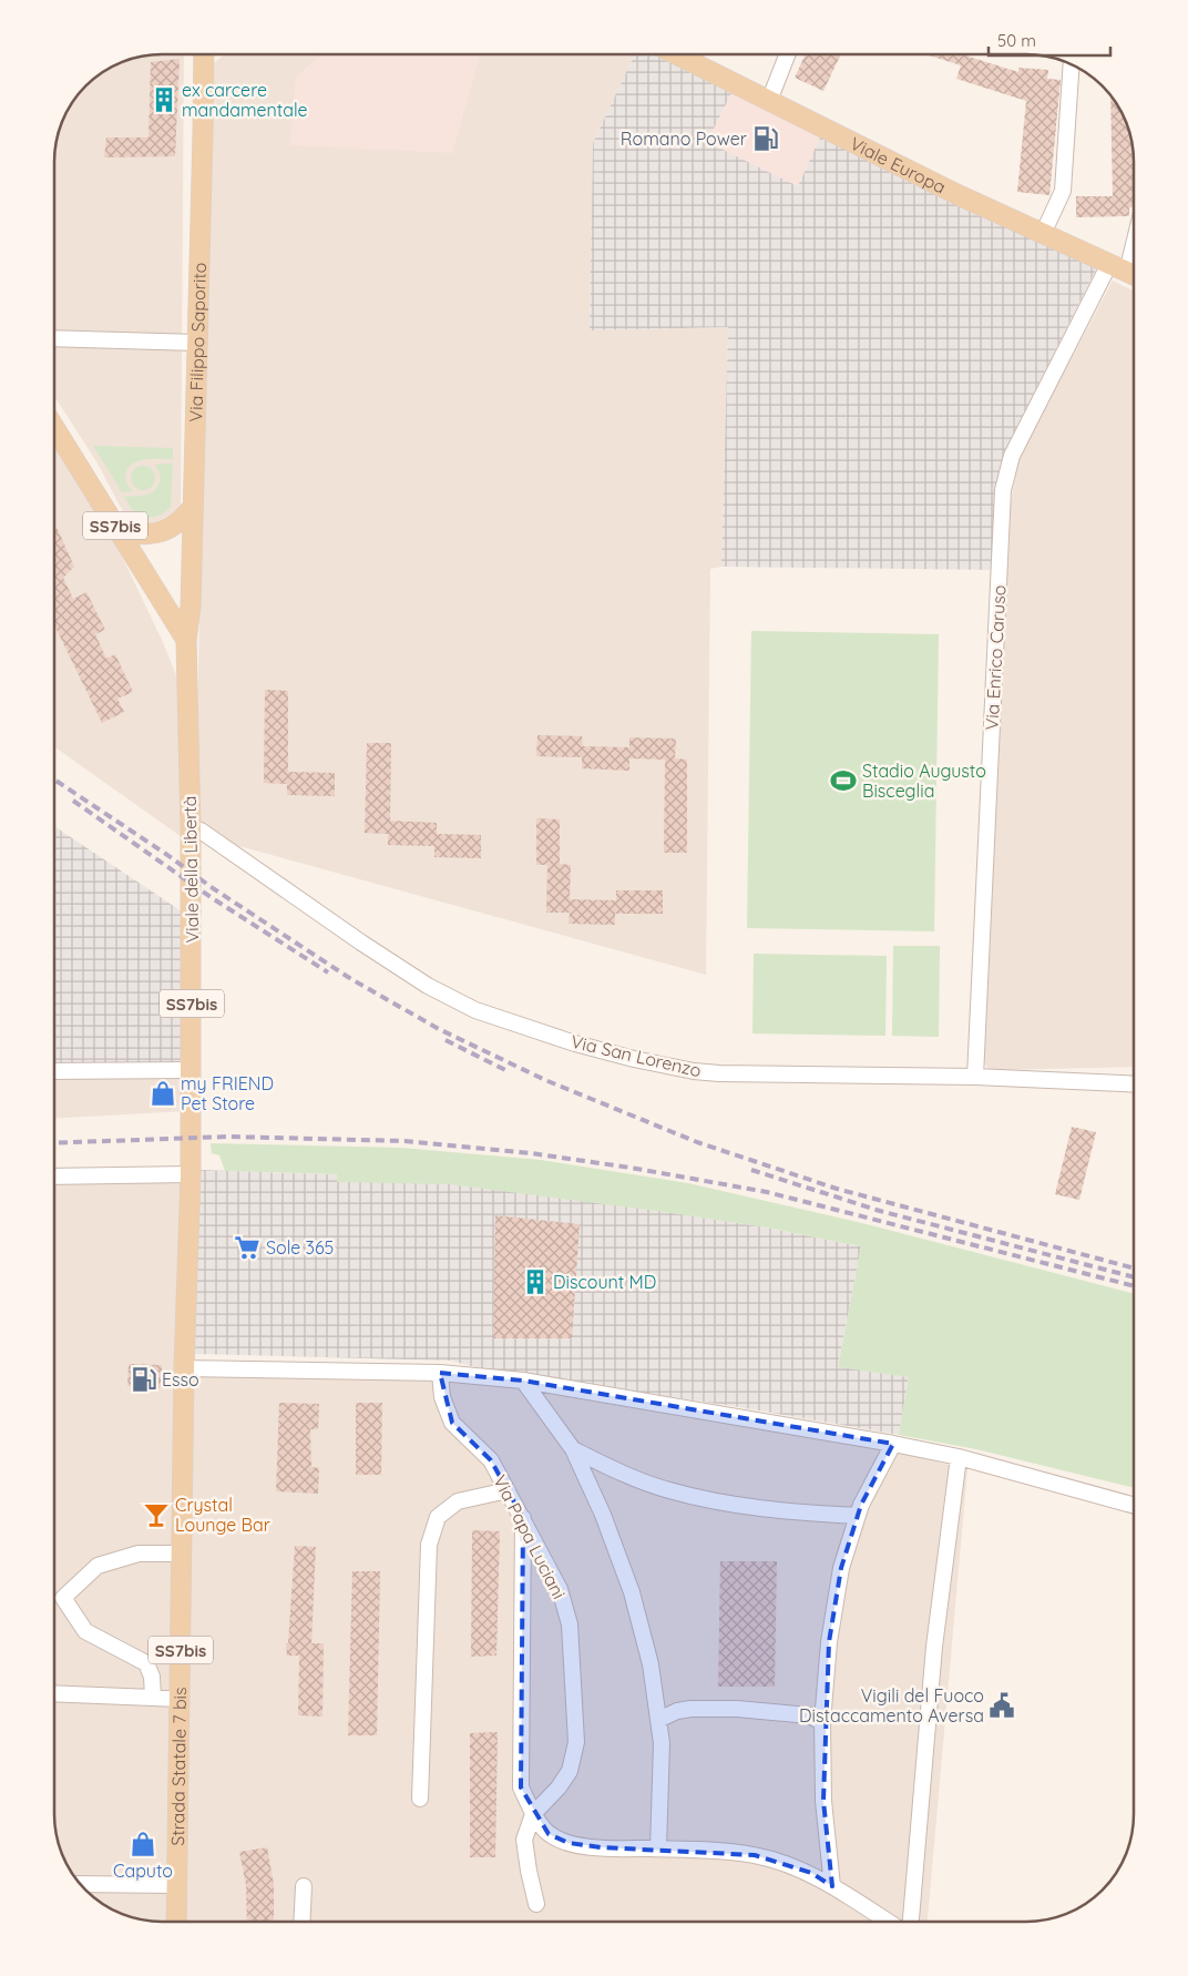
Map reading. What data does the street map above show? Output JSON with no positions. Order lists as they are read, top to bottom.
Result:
{
  "streets": {
    "main road": [
      "Viale Europa",
      "Via Filippo Saporito",
      "SS7bis",
      "Viale della Libertà",
      "Strada Statale 7 bis"
    ],
    "street": ["Via Enrico Caruso", "Via San Lorenzo", "Via Papa Luciani"]
  },
  "crossings": [
    ["Viale Europa", "Via Enrico Caruso"],
    ["Via Filippo Saporito", "SS7bis"],
    ["Via Filippo Saporito", "Viale della Libertà"],
    ["SS7bis", "Viale della Libertà"],
    ["Via Enrico Caruso", "Via San Lorenzo"],
    ["Viale della Libertà", "Via San Lorenzo"],
    ["Viale della Libertà", "Strada Statale 7 bis"]
  ],
  "places": {
    "building": ["ex carcere mandamentale", "Discount MD"],
    "fuel station": ["Romano Power", "Esso"],
    "sports": ["Stadio Augusto Bisceglia"],
    "shop": ["my FRIEND Pet Store", "Caputo"],
    "supermarket": ["Sole 365"],
    "bar": ["Crystal Lounge Bar"],
    "public building": ["Vigili del Fuoco Distaccamento Aversa"]
  },
  "scale_bar": "50 m"
}
